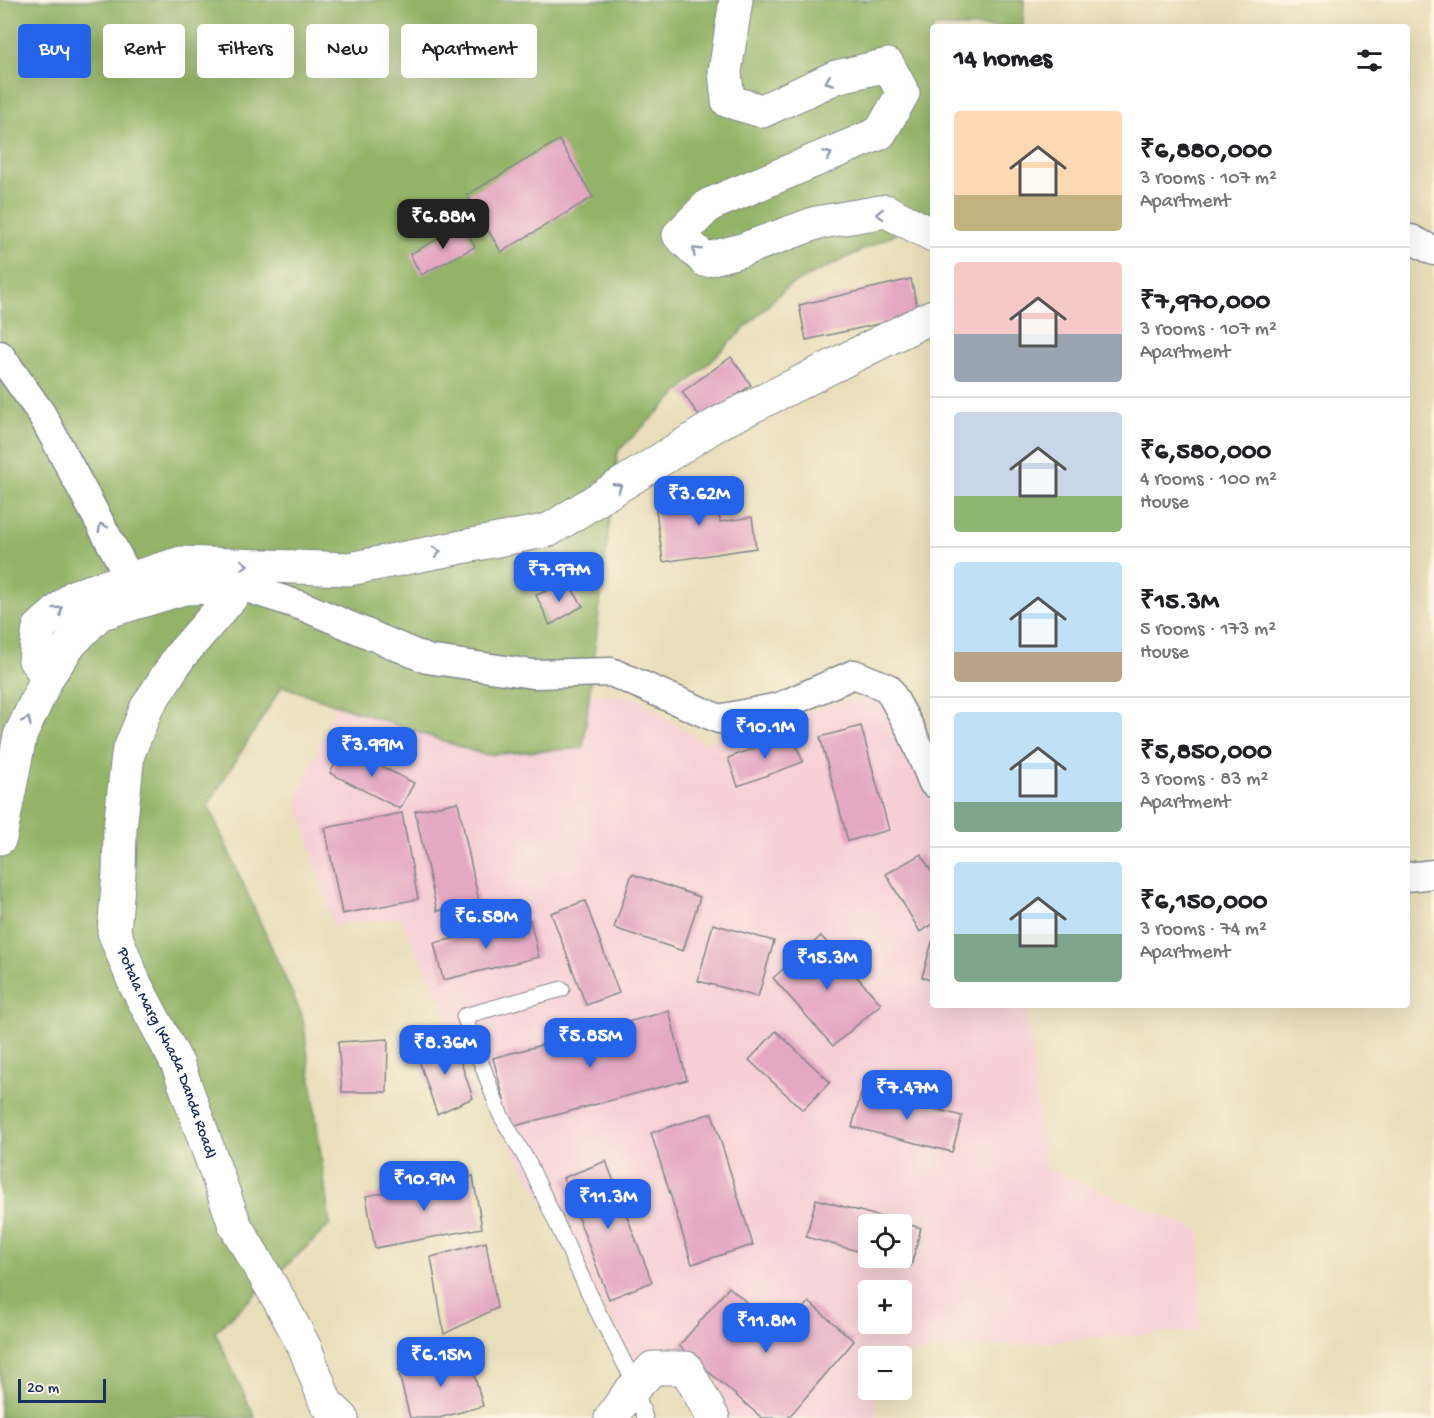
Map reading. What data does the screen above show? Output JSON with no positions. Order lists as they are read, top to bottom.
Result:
{
  "streets": {
    "street": ["Potala Marg (Khada Danda Road)"]
  },
  "scale_bar": "20 m",
  "page": {
    "chip": [
      "Buy",
      "Rent",
      "Filters",
      "New",
      "Apartment"
    ],
    "heading": "14 homes",
    "list": [
      {
        "name": "₹6,880,000",
        "note": "3 rooms · 107 m² · Apartment"
      },
      {
        "name": "₹7,970,000",
        "note": "3 rooms · 107 m² · Apartment"
      },
      {
        "name": "₹6,580,000",
        "note": "4 rooms · 100 m² · House"
      },
      {
        "name": "₹15.3M",
        "note": "5 rooms · 173 m² · House"
      },
      {
        "name": "₹5,850,000",
        "note": "3 rooms · 83 m² · Apartment"
      },
      {
        "name": "₹6,150,000",
        "note": "3 rooms · 74 m² · Apartment"
      }
    ],
    "price": [
      "₹6.88M",
      "₹3.62M",
      "₹7.97M",
      "₹10.1M",
      "₹3.99M",
      "₹6.58M",
      "₹15.3M",
      "₹5.85M",
      "₹8.36M",
      "₹7.47M",
      "₹10.9M",
      "₹11.3M",
      "₹11.8M",
      "₹6.15M"
    ],
    "map_buttons": ["+", "−"],
    "scale": "20 m"
  }
}
